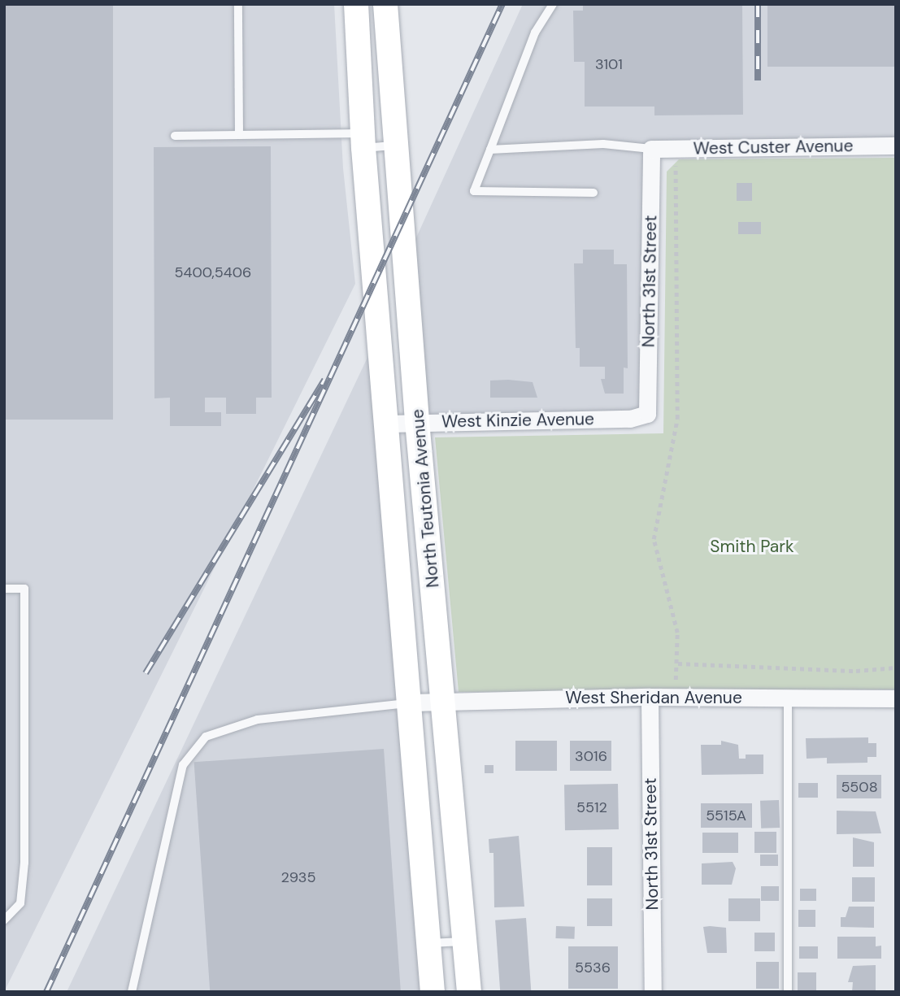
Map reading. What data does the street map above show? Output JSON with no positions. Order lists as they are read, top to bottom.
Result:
{
  "streets": {
    "main road": ["North Teutonia Avenue"],
    "street": [
      "West Custer Avenue",
      "North 31st Street",
      "West Kinzie Avenue",
      "West Sheridan Avenue"
    ]
  },
  "crossings": [
    ["West Custer Avenue", "North 31st Street"],
    ["North 31st Street", "West Kinzie Avenue"],
    ["North 31st Street", "West Sheridan Avenue"],
    ["West Kinzie Avenue", "North Teutonia Avenue"],
    ["North Teutonia Avenue", "West Sheridan Avenue"]
  ],
  "parks": ["Smith Park"],
  "house_numbers": [
    "3101",
    "5400,5406",
    "3016",
    "5508",
    "5512",
    "5515A",
    "2935",
    "5536"
  ]
}
